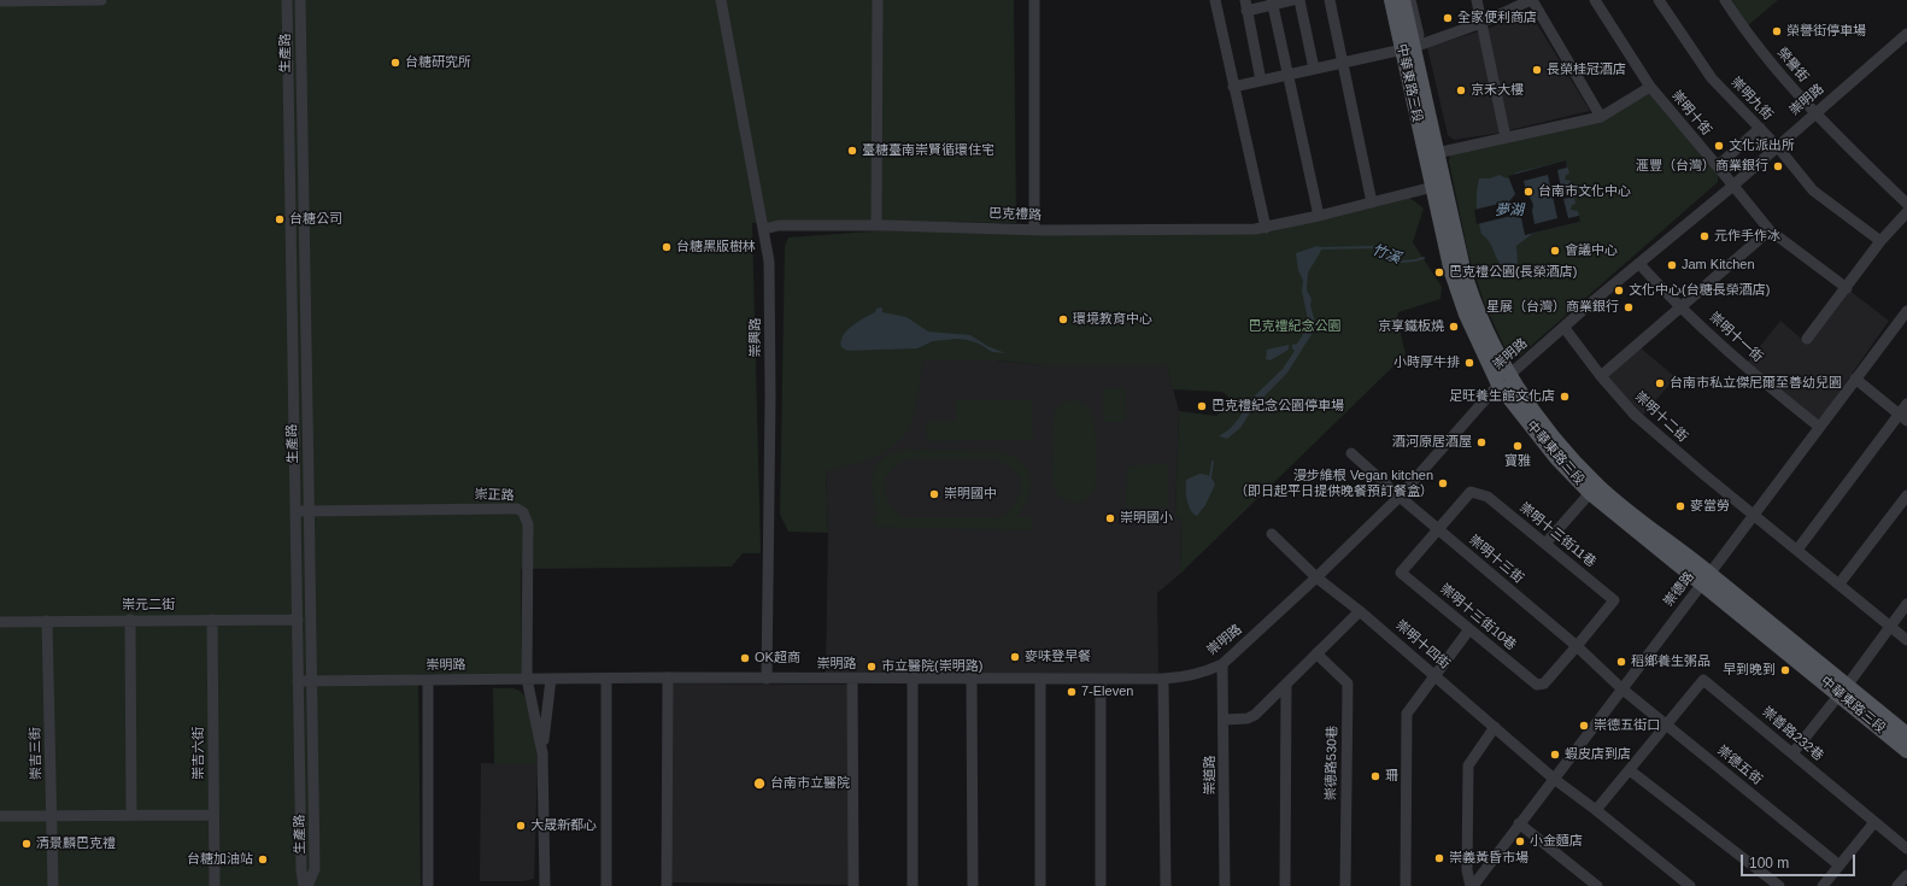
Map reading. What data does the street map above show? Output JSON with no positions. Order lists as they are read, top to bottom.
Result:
{
  "streets": {
    "main road": ["中華東路三段"],
    "street": [
      "生產路",
      "榮譽街",
      "崇明九街",
      "崇明路",
      "崇明十街",
      "巴克禮路",
      "崇興路",
      "崇明十一街",
      "崇明十二街",
      "崇正路",
      "崇明十三街11巷",
      "崇明十三街",
      "崇德路",
      "崇元二街",
      "崇明十三街10巷",
      "崇明十四街",
      "崇善路232巷",
      "崇吉三街",
      "崇吉六街",
      "崇德路530巷",
      "崇德五街",
      "崇道路"
    ]
  },
  "crossings": [
    ["生產路", "崇明路"],
    ["生產路", "崇正路"],
    ["生產路", "崇元二街"],
    ["榮譽街", "崇明路"],
    ["中華東路三段", "崇明路"],
    ["中華東路三段", "巴克禮路"],
    ["中華東路三段", "崇德路"],
    ["崇明九街", "崇明路"],
    ["崇明路", "崇明十街"],
    ["崇明路", "崇興路"],
    ["崇明路", "崇明十一街"],
    ["崇明路", "崇明十二街"],
    ["崇明路", "崇正路"],
    ["崇明路", "崇明十三街"],
    ["崇明路", "崇明十四街"],
    ["崇明路", "崇道路"],
    ["巴克禮路", "崇興路"],
    ["崇明十一街", "崇德路"],
    ["崇明十二街", "崇德路"],
    ["崇明十三街11巷", "崇明十三街"],
    ["崇明十三街11巷", "崇明十三街10巷"],
    ["崇明十三街", "崇德路"],
    ["崇明十三街", "崇明十三街10巷"],
    ["崇明十三街", "崇德五街"],
    ["崇德路", "崇明十四街"],
    ["崇德路", "崇德五街"],
    ["崇元二街", "崇吉三街"],
    ["崇元二街", "崇吉六街"],
    ["崇善路232巷", "崇德五街"]
  ],
  "water": ["夢湖", "竹溪"],
  "parks": ["巴克禮紀念公園"],
  "places": [
    "全家便利商店",
    "榮譽街停車場",
    "台糖研究所",
    "長榮桂冠酒店",
    "京禾大樓",
    "文化派出所",
    "臺糖臺南崇賢循環住宅",
    "滙豐（台灣）商業銀行",
    "台南市文化中心",
    "台糖公司",
    "元作手作冰",
    "台糖黑版樹林",
    "會議中心",
    "Jam Kitchen",
    "巴克禮公園(長榮酒店)",
    "文化中心(台糖長榮酒店)",
    "星展（台灣）商業銀行",
    "環境教育中心",
    "京享鐵板燒",
    "小時厚牛排",
    "台南市私立傑尼爾至善幼兒園",
    "足旺養生館文化店",
    "巴克禮紀念公園停車場",
    "酒河原居酒屋",
    "寶雅",
    "漫步維根 Vegan kitchen （即日起平日提供晚餐預訂餐盒）",
    "崇明國中",
    "麥當勞",
    "崇明國小",
    "麥味登早餐",
    "OK超商",
    "稻鄉養生粥品",
    "市立醫院(崇明路)",
    "早到晚到",
    "7-Eleven",
    "崇德五街口",
    "蝦皮店到店",
    "珊",
    "台南市立醫院",
    "大晟新都心",
    "小金麵店",
    "清景麟巴克禮",
    "崇義黃昏市場",
    "台糖加油站"
  ],
  "scale_bar": "100 m"
}
